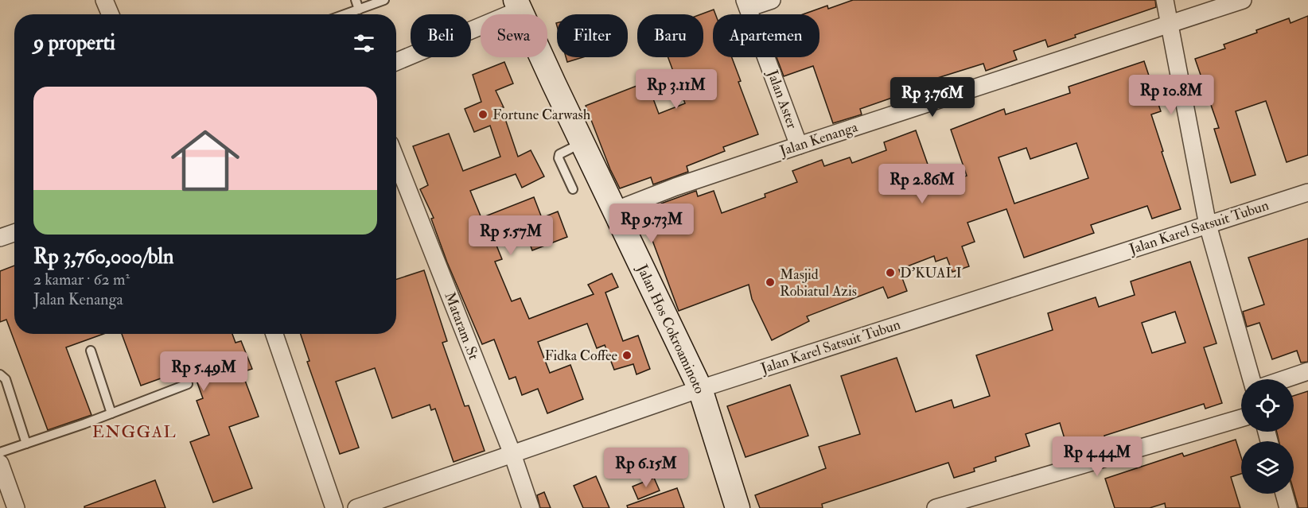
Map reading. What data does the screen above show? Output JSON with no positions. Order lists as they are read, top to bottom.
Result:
{
  "streets": {
    "street": [
      "Jalan Aster",
      "Jalan Kenanga",
      "Jalan Karel Satsuit Tubun",
      "Mataram .St",
      "Jalan Hos Cokroaminoto"
    ]
  },
  "crossings": [
    ["Jalan Aster", "Jalan Kenanga"],
    ["Jalan Kenanga", "Jalan Hos Cokroaminoto"],
    ["Jalan Karel Satsuit Tubun", "Mataram .St"],
    ["Jalan Karel Satsuit Tubun", "Jalan Hos Cokroaminoto"]
  ],
  "districts": ["ENGGAL"],
  "places": [
    "Fortune Carwash",
    "D'KUALI",
    "Masjid Robiatul Azis",
    "Fidka Coffee"
  ],
  "page": {
    "chip": [
      "Beli",
      "Sewa",
      "Filter",
      "Baru",
      "Apartemen"
    ],
    "heading": "9 properti",
    "price": [
      "Rp 3.11M",
      "Rp 10.8M",
      "Rp 3.76M",
      "Rp 2.86M",
      "Rp 9.73M",
      "Rp 5.57M",
      "Rp 5.49M",
      "Rp 4.44M",
      "Rp 6.15M"
    ],
    "list": [
      {
        "name": "Rp 3,760,000/bln",
        "note": "2 kamar · 62 m² · Jalan Kenanga"
      }
    ]
  }
}
